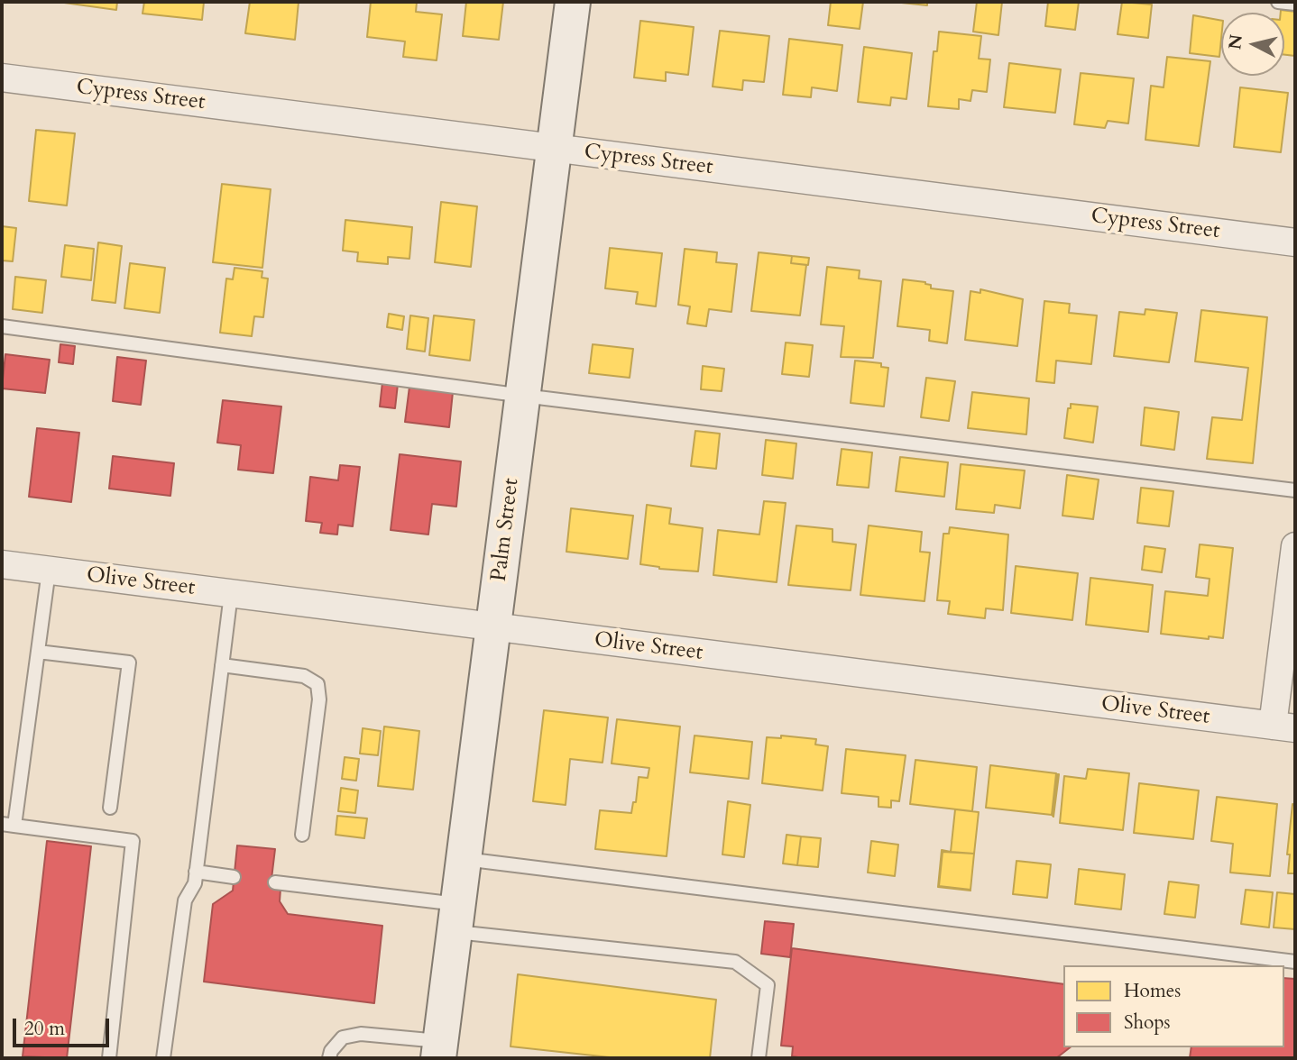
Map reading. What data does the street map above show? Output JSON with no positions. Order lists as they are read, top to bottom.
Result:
{
  "streets": {
    "street": ["Cypress Street", "Palm Street", "Olive Street"]
  },
  "crossings": [
    ["Cypress Street", "Palm Street"],
    ["Palm Street", "Olive Street"]
  ],
  "legend": ["Homes", "Shops"],
  "scale_bar": "20 m",
  "north": "left"
}
